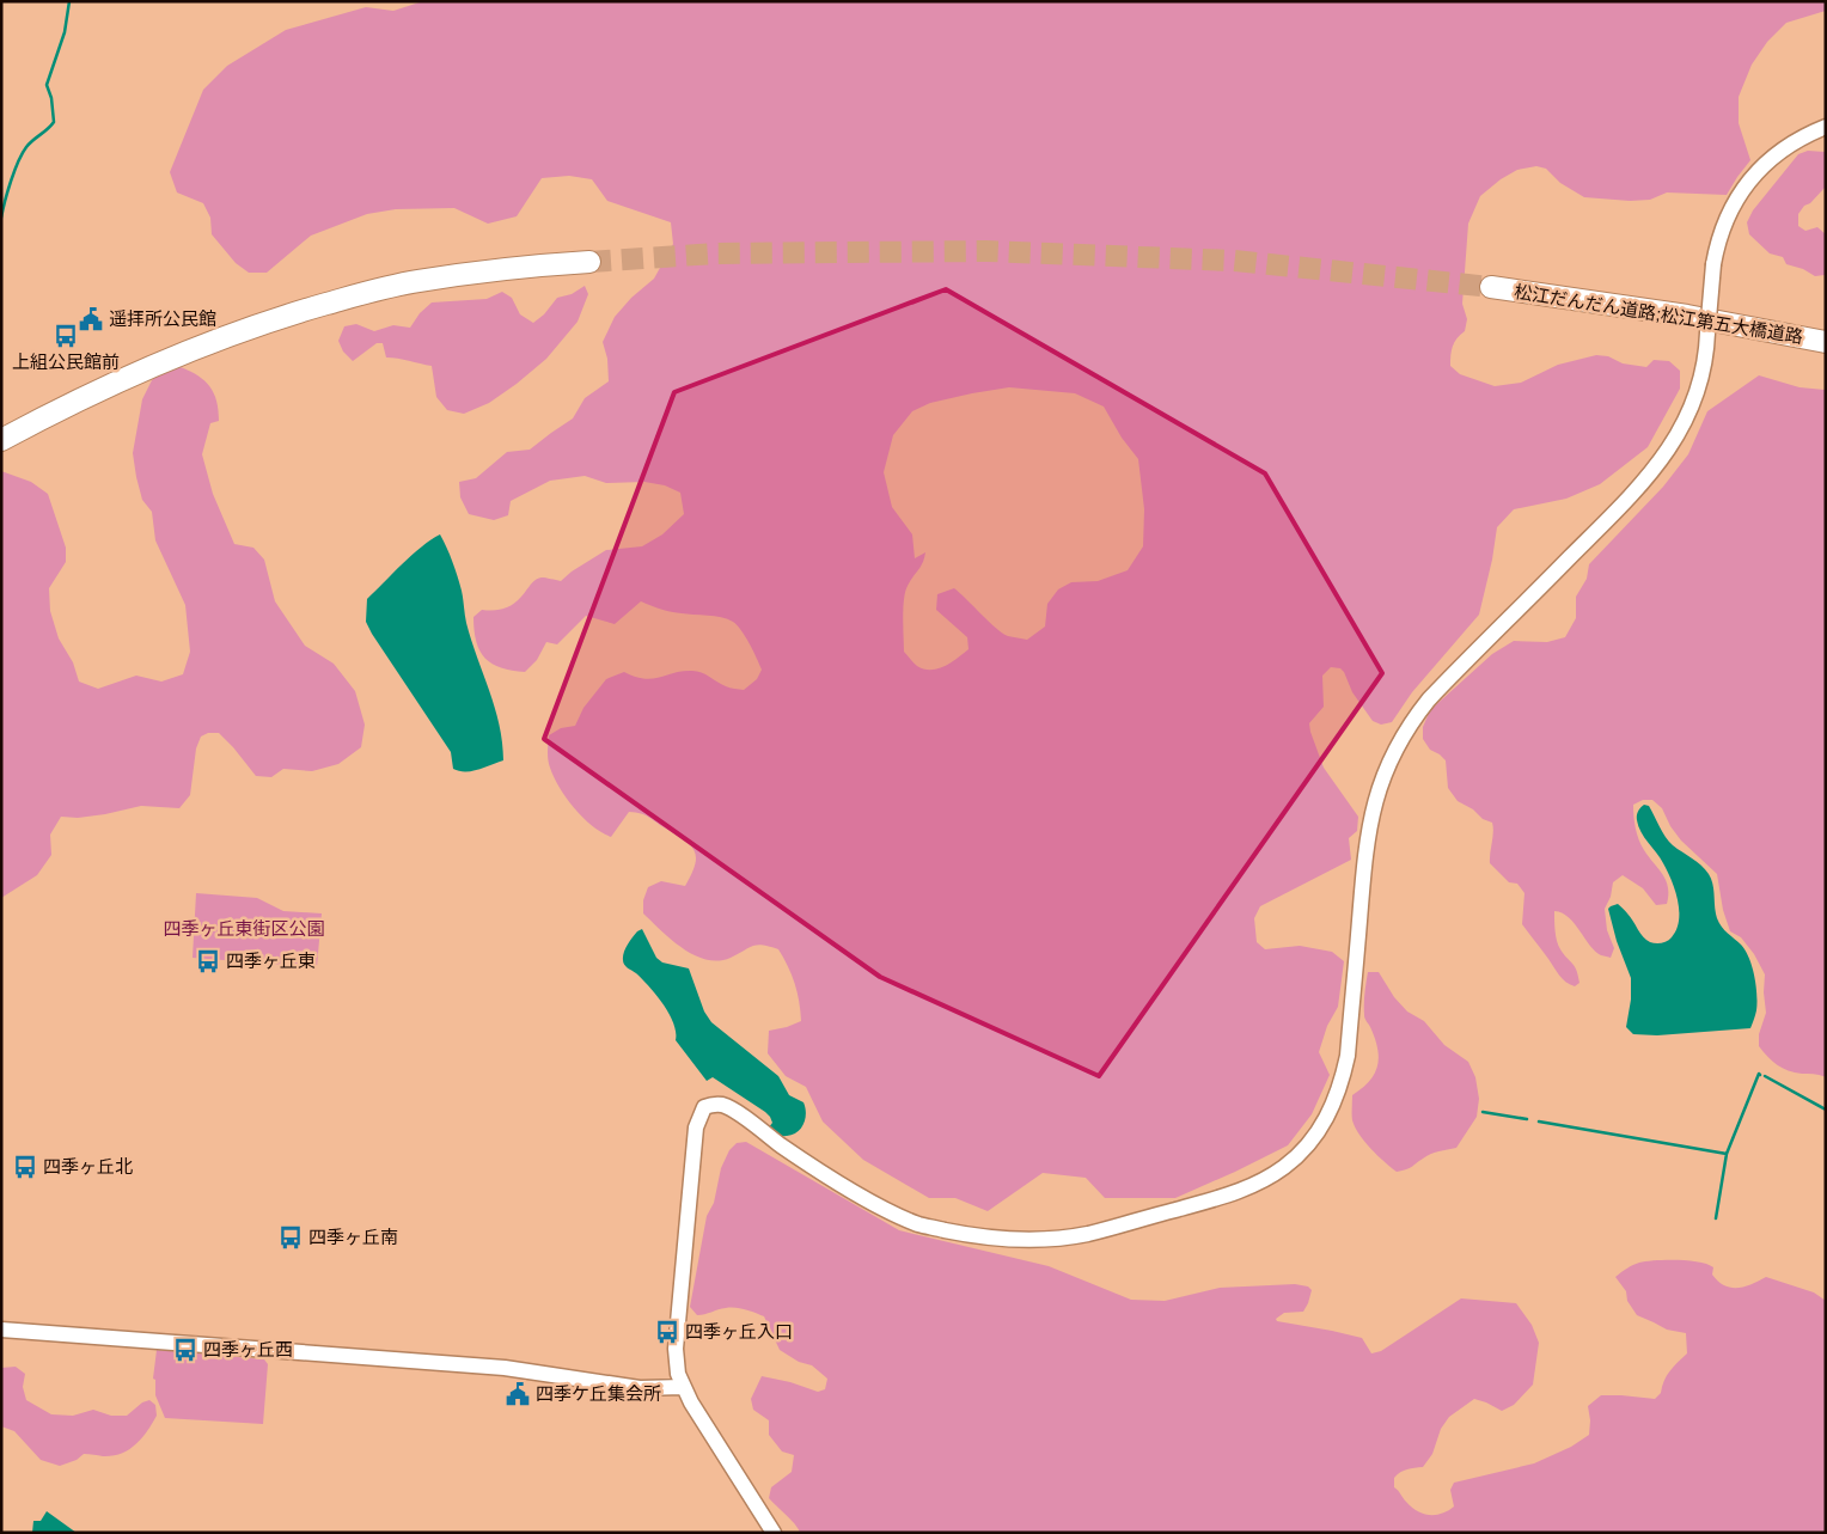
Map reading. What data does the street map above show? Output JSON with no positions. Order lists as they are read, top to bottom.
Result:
{
  "streets": {
    "highway": ["松江だんだん道路;松江第五大橋道路"]
  },
  "parks": ["四季ヶ丘東街区公園"],
  "places": {
    "public building": ["遥拝所公民館", "四季ケ丘集会所"],
    "bus stop": [
      "上組公民館前",
      "四季ヶ丘東",
      "四季ヶ丘北",
      "四季ヶ丘南",
      "四季ヶ丘入口",
      "四季ヶ丘西"
    ]
  }
}
